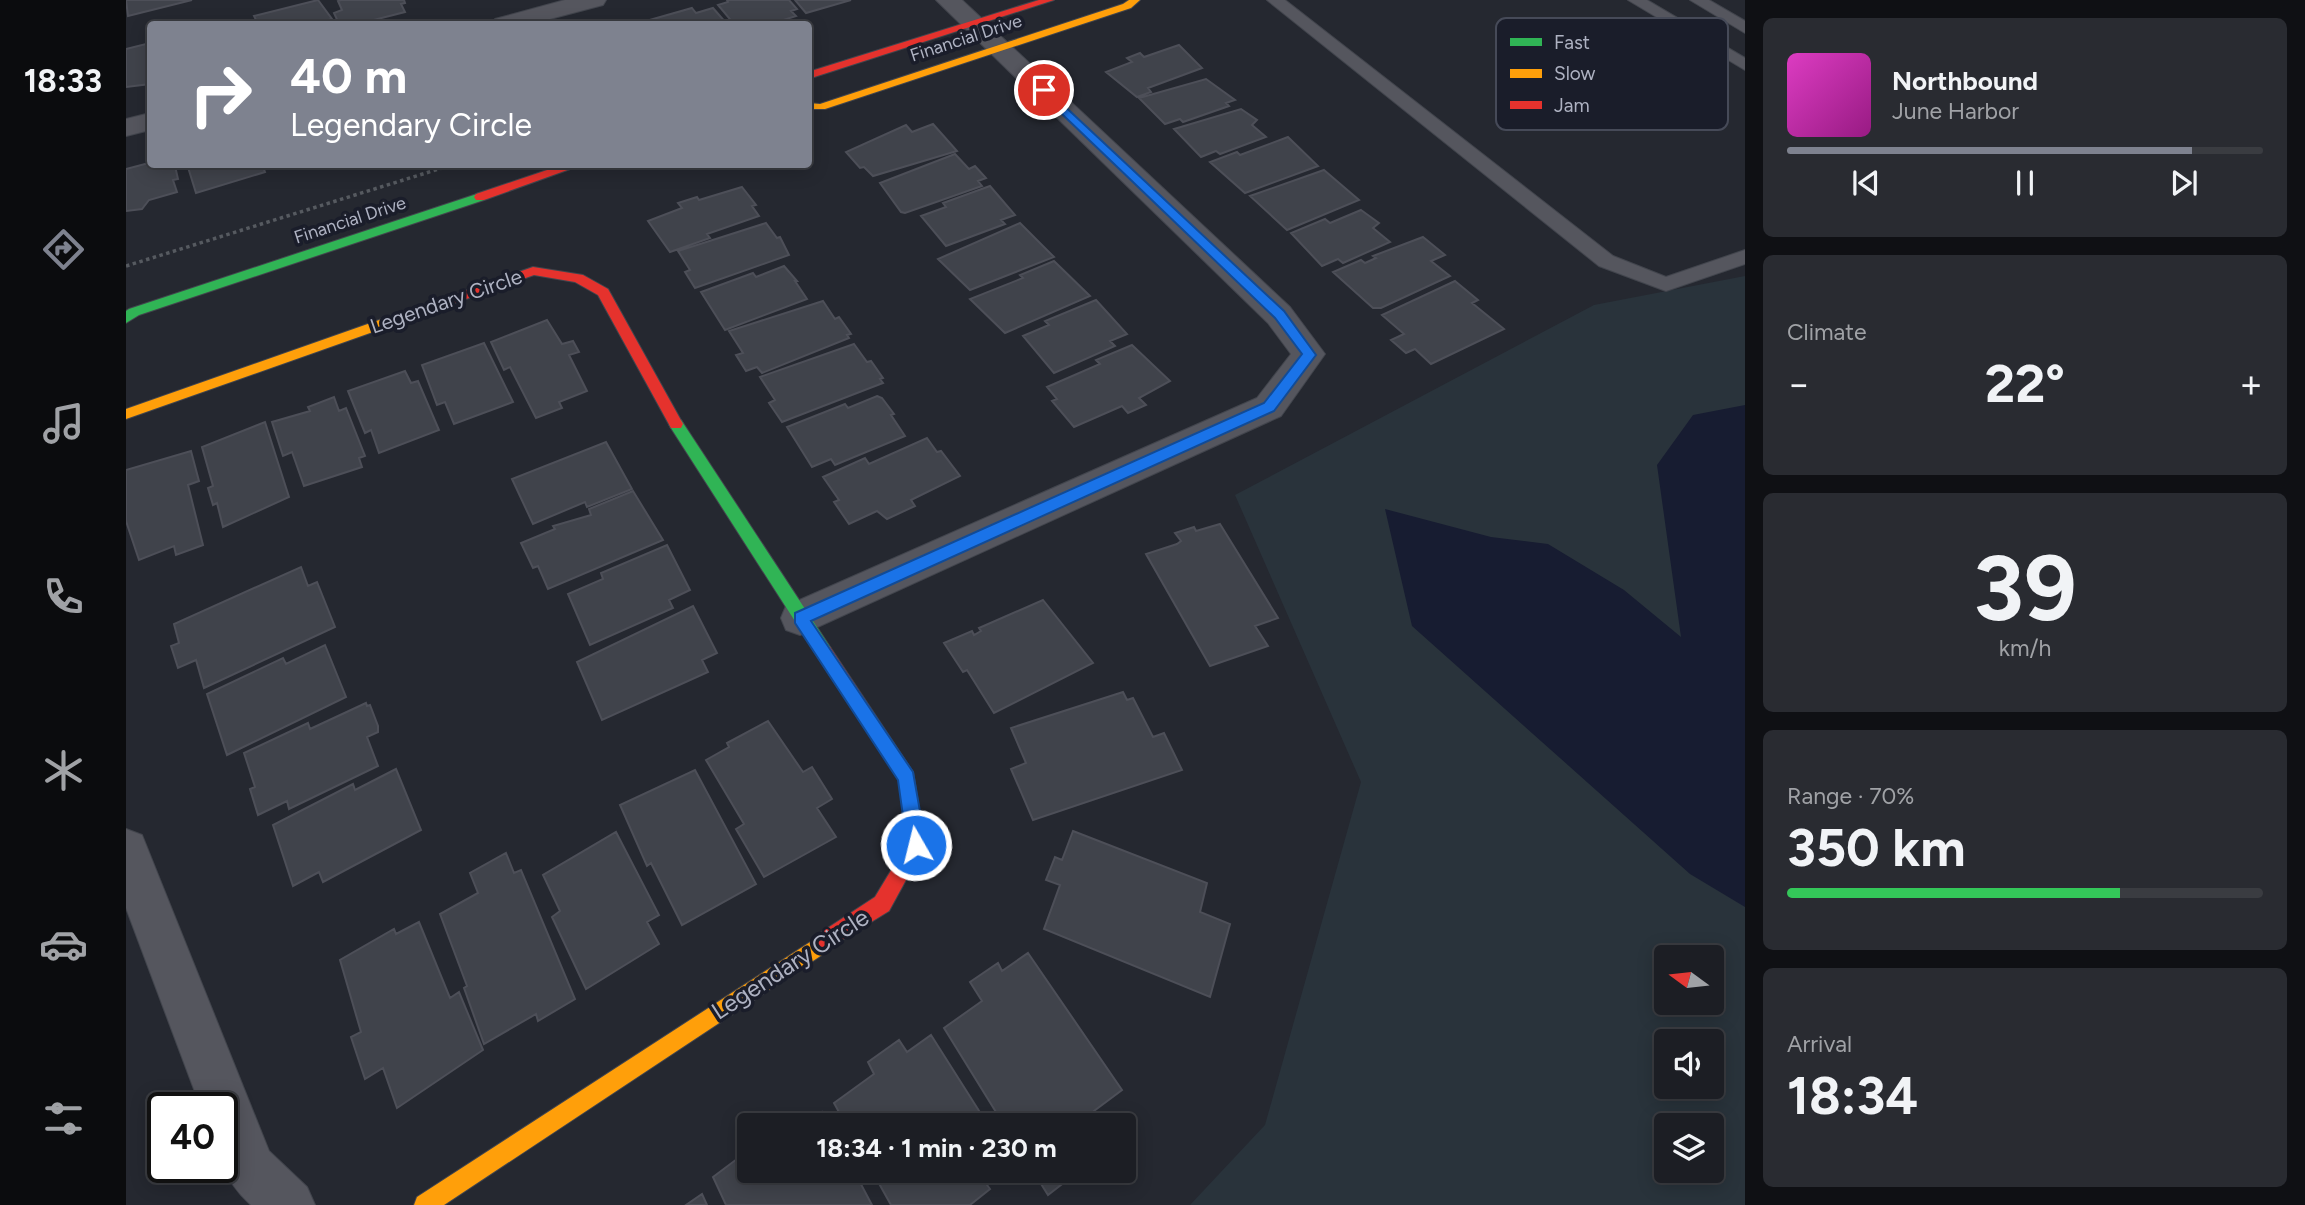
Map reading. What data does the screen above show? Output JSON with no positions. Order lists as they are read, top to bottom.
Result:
{
  "streets": {
    "street": ["Financial Drive", "Legendary Circle"]
  },
  "legend": ["Fast", "Slow", "Jam"],
  "north": "left",
  "page": {
    "tabs": "18:33",
    "turn": ["40 m", "Legendary Circle"],
    "song": ["Northbound", "June Harbor"],
    "tile": [
      "Climate",
      ["39", "km/h"],
      ["Range · 70%", "350 km"],
      ["Arrival", "18:34"]
    ],
    "heat": ["−", "22°", "+"],
    "limit": "40",
    "trip": "18:34 · 1 min · 230 m"
  }
}
